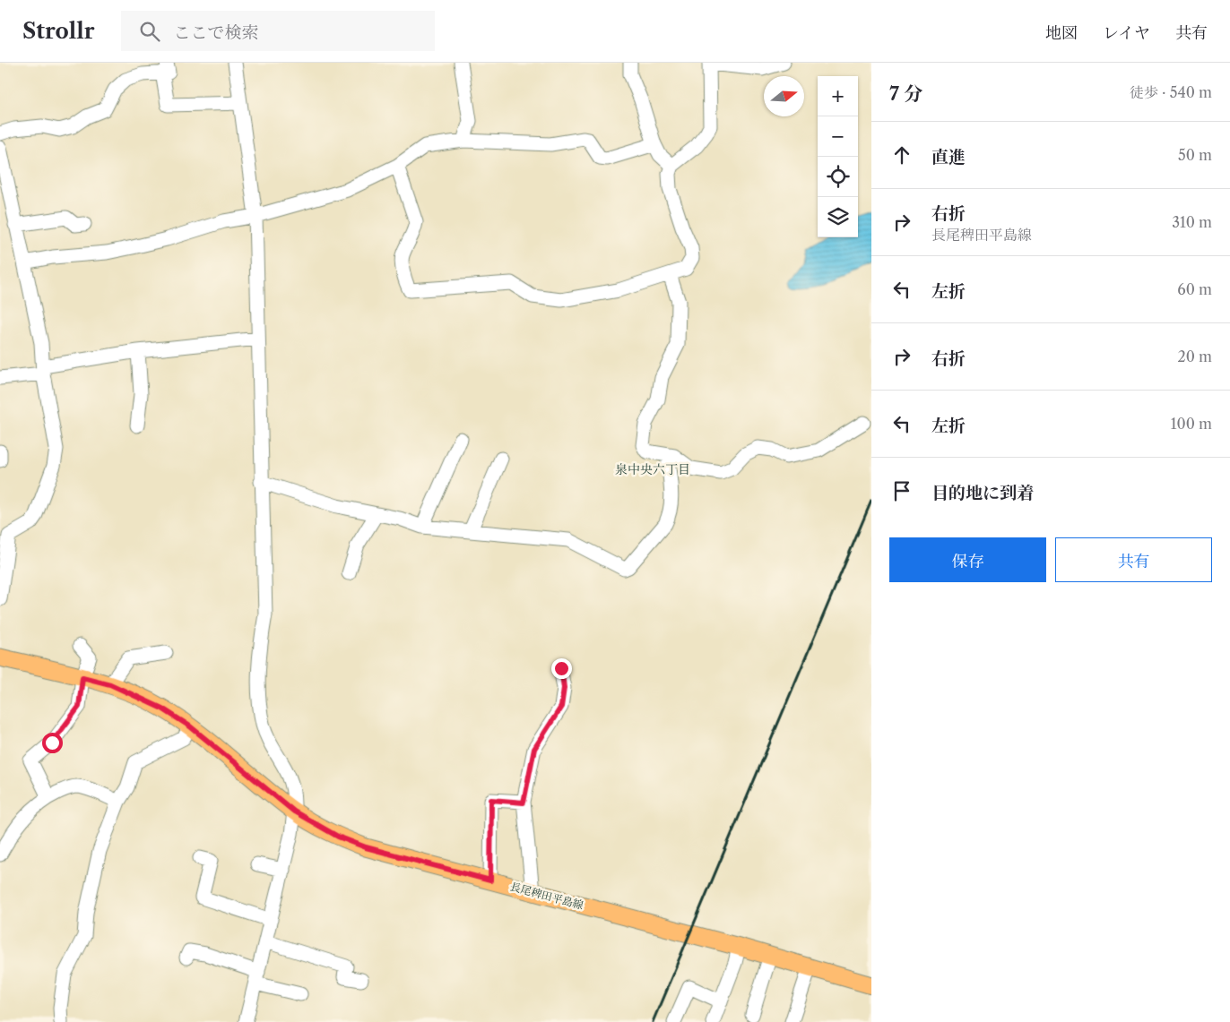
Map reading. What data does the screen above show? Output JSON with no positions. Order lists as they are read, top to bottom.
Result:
{
  "streets": {
    "main road": ["長尾稗田平島線"]
  },
  "districts": ["泉中央六丁目"],
  "north": "right",
  "page": {
    "header": "Strollr",
    "search": "ここで検索",
    "nav": ["地図", "レイヤ", "共有"],
    "heading": ["7 分", "徒歩 · 540 m"],
    "map_buttons": ["+", "−"],
    "list": [
      ["直進", "50 m"],
      ["右折", "長尾稗田平島線", "310 m"],
      ["左折", "60 m"],
      ["右折", "20 m"],
      ["左折", "100 m"],
      "目的地に到着"
    ],
    "buttons": ["保存", "共有"]
  }
}
